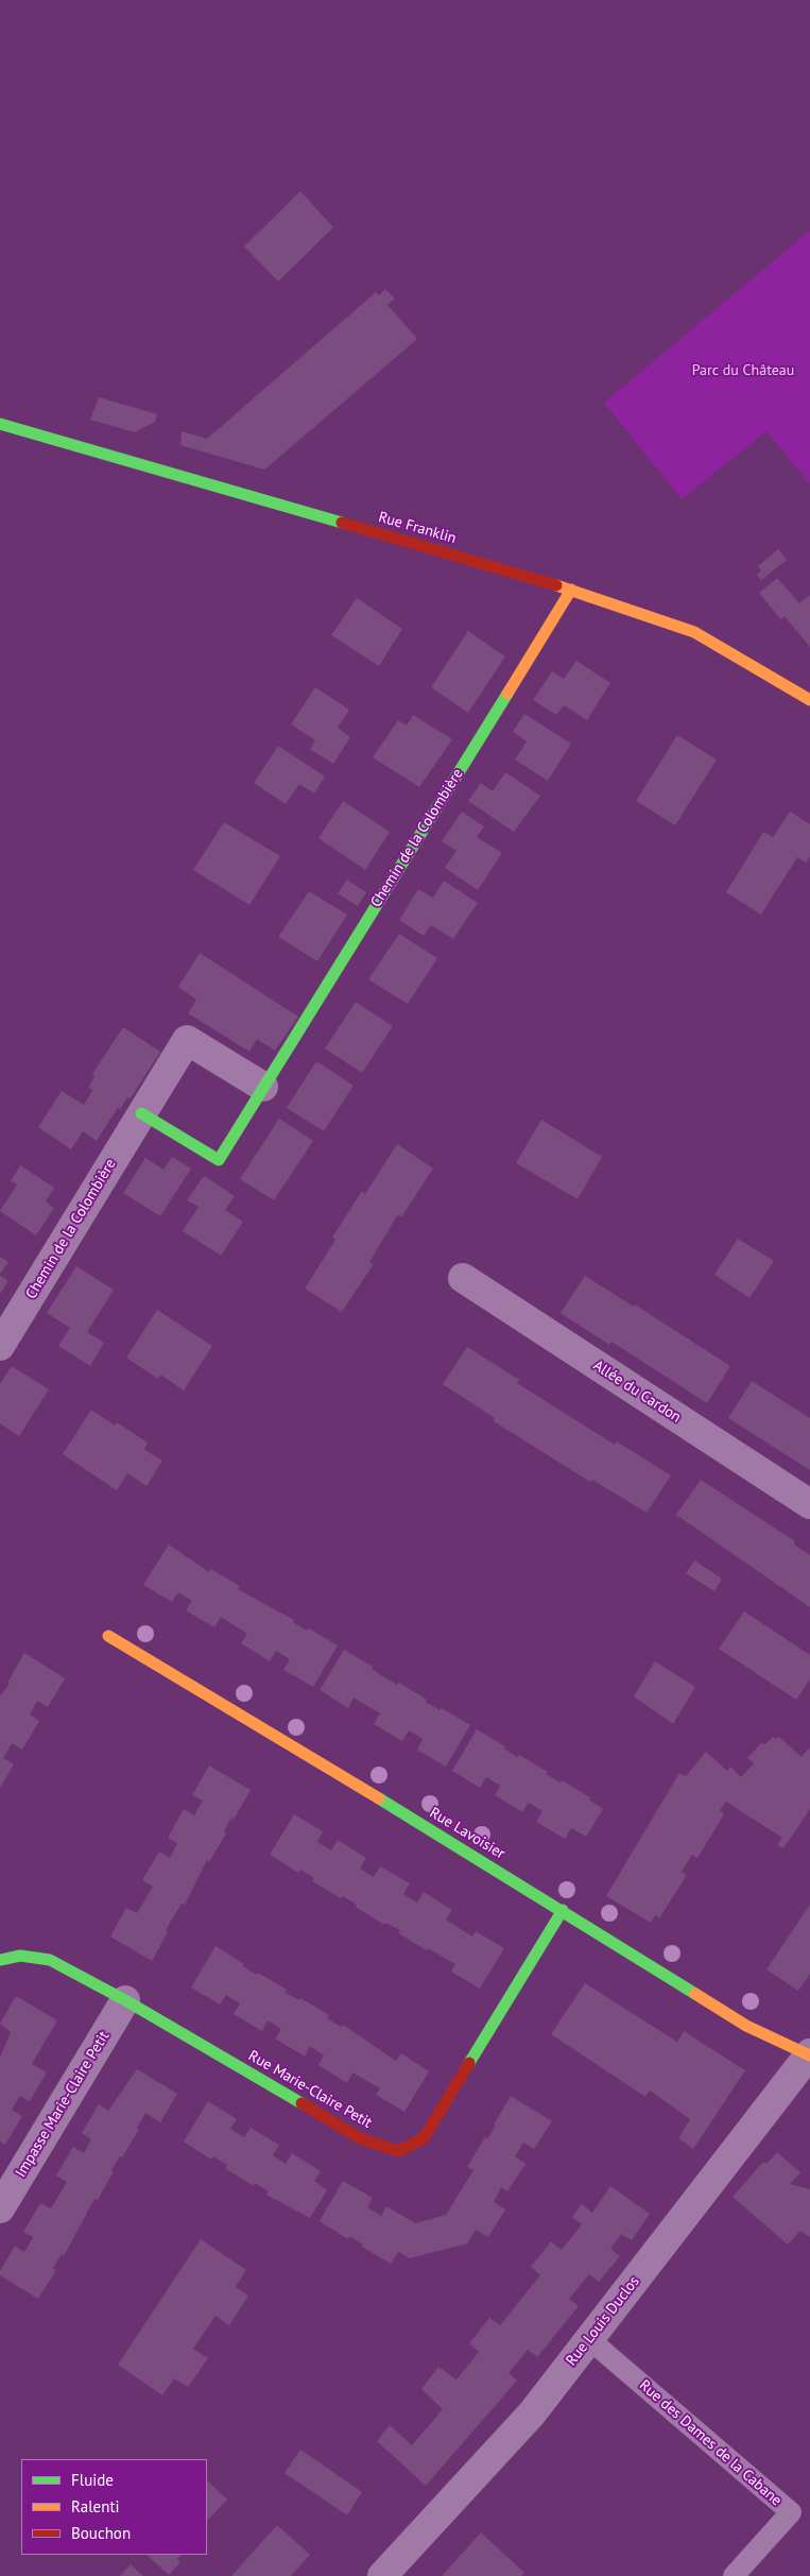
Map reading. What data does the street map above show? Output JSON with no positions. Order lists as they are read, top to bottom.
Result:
{
  "streets": {
    "street": [
      "Rue Franklin",
      "Chemin de la Colombière",
      "Allée du Cardon",
      "Rue Lavoisier",
      "Rue Marie-Claire Petit",
      "Impasse Marie-Claire Petit",
      "Rue Louis Duclos"
    ],
    "lane": ["Rue des Dames de la Cabane"]
  },
  "crossings": [
    ["Rue Franklin", "Chemin de la Colombière"],
    ["Rue Lavoisier", "Rue Marie-Claire Petit"],
    ["Rue Lavoisier", "Rue Louis Duclos"],
    ["Rue Marie-Claire Petit", "Impasse Marie-Claire Petit"],
    ["Rue Louis Duclos", "Rue des Dames de la Cabane"]
  ],
  "parks": ["Parc du Château"],
  "legend": ["Fluide", "Ralenti", "Bouchon"]
}
